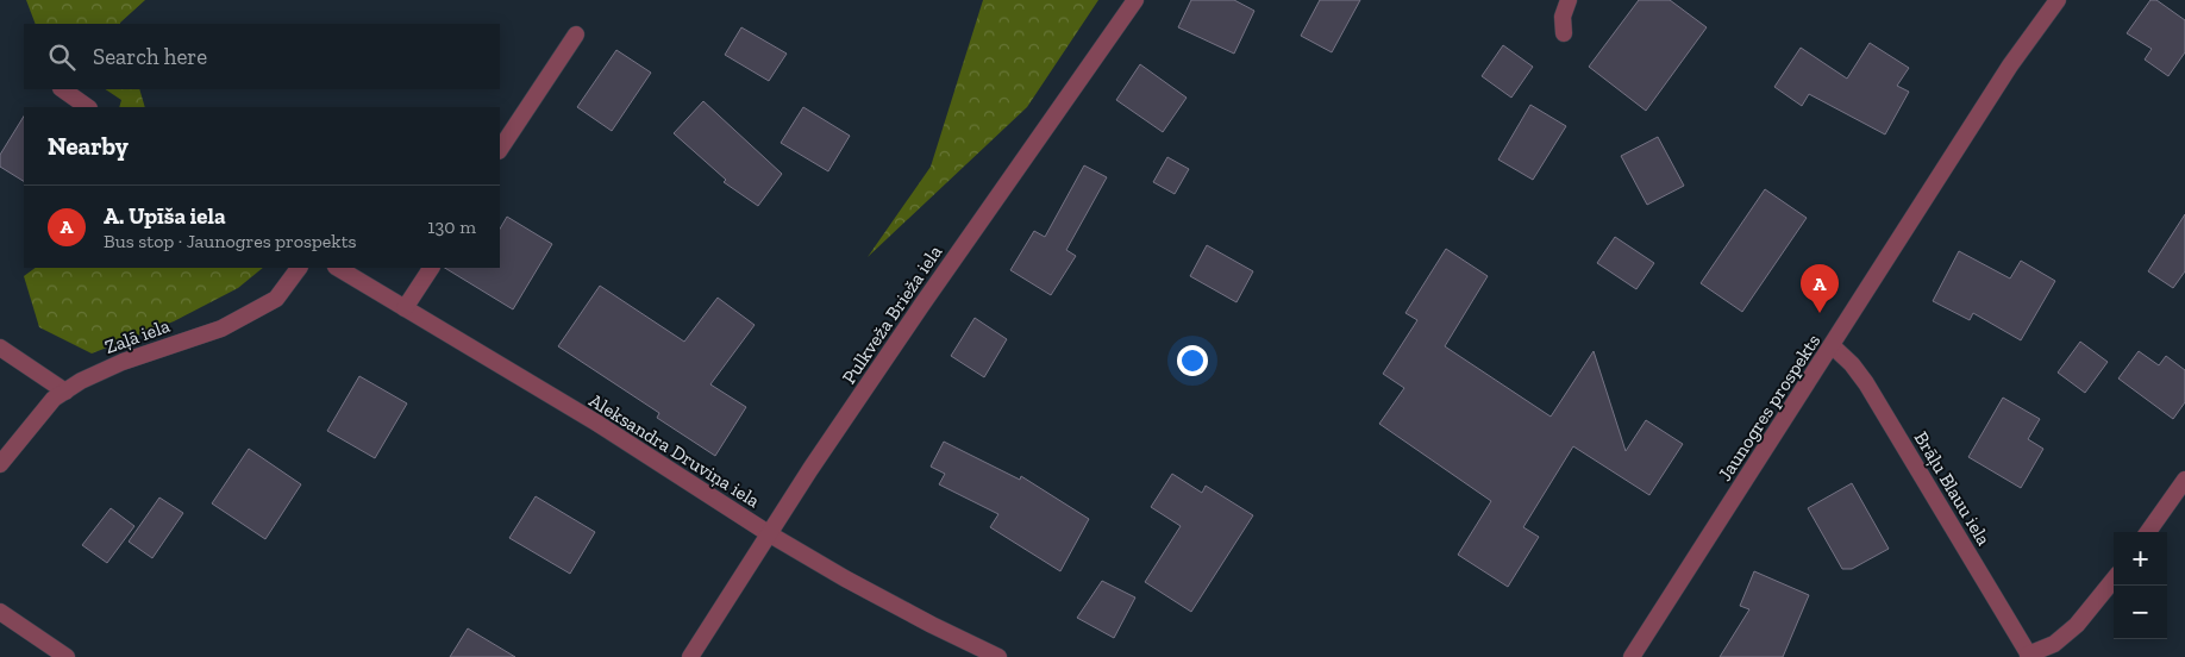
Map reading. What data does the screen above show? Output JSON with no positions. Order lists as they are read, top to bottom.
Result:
{
  "streets": {
    "street": [
      "Pulkveža Brieža iela",
      "Zaļā iela",
      "Jaunogres prospekts",
      "Aleksandra Druviņa iela",
      "Brāļu Blauu iela"
    ]
  },
  "crossings": [
    ["Pulkveža Brieža iela", "Aleksandra Druviņa iela"],
    ["Jaunogres prospekts", "Brāļu Blauu iela"]
  ],
  "page": {
    "search": "Search here",
    "heading": "Nearby",
    "list": [
      {
        "mark": "A",
        "name": "A. Upīša iela",
        "note": "Bus stop · Jaunogres prospekts",
        "value": "130 m"
      }
    ],
    "pins": "A",
    "map_buttons": ["+", "−"]
  }
}
